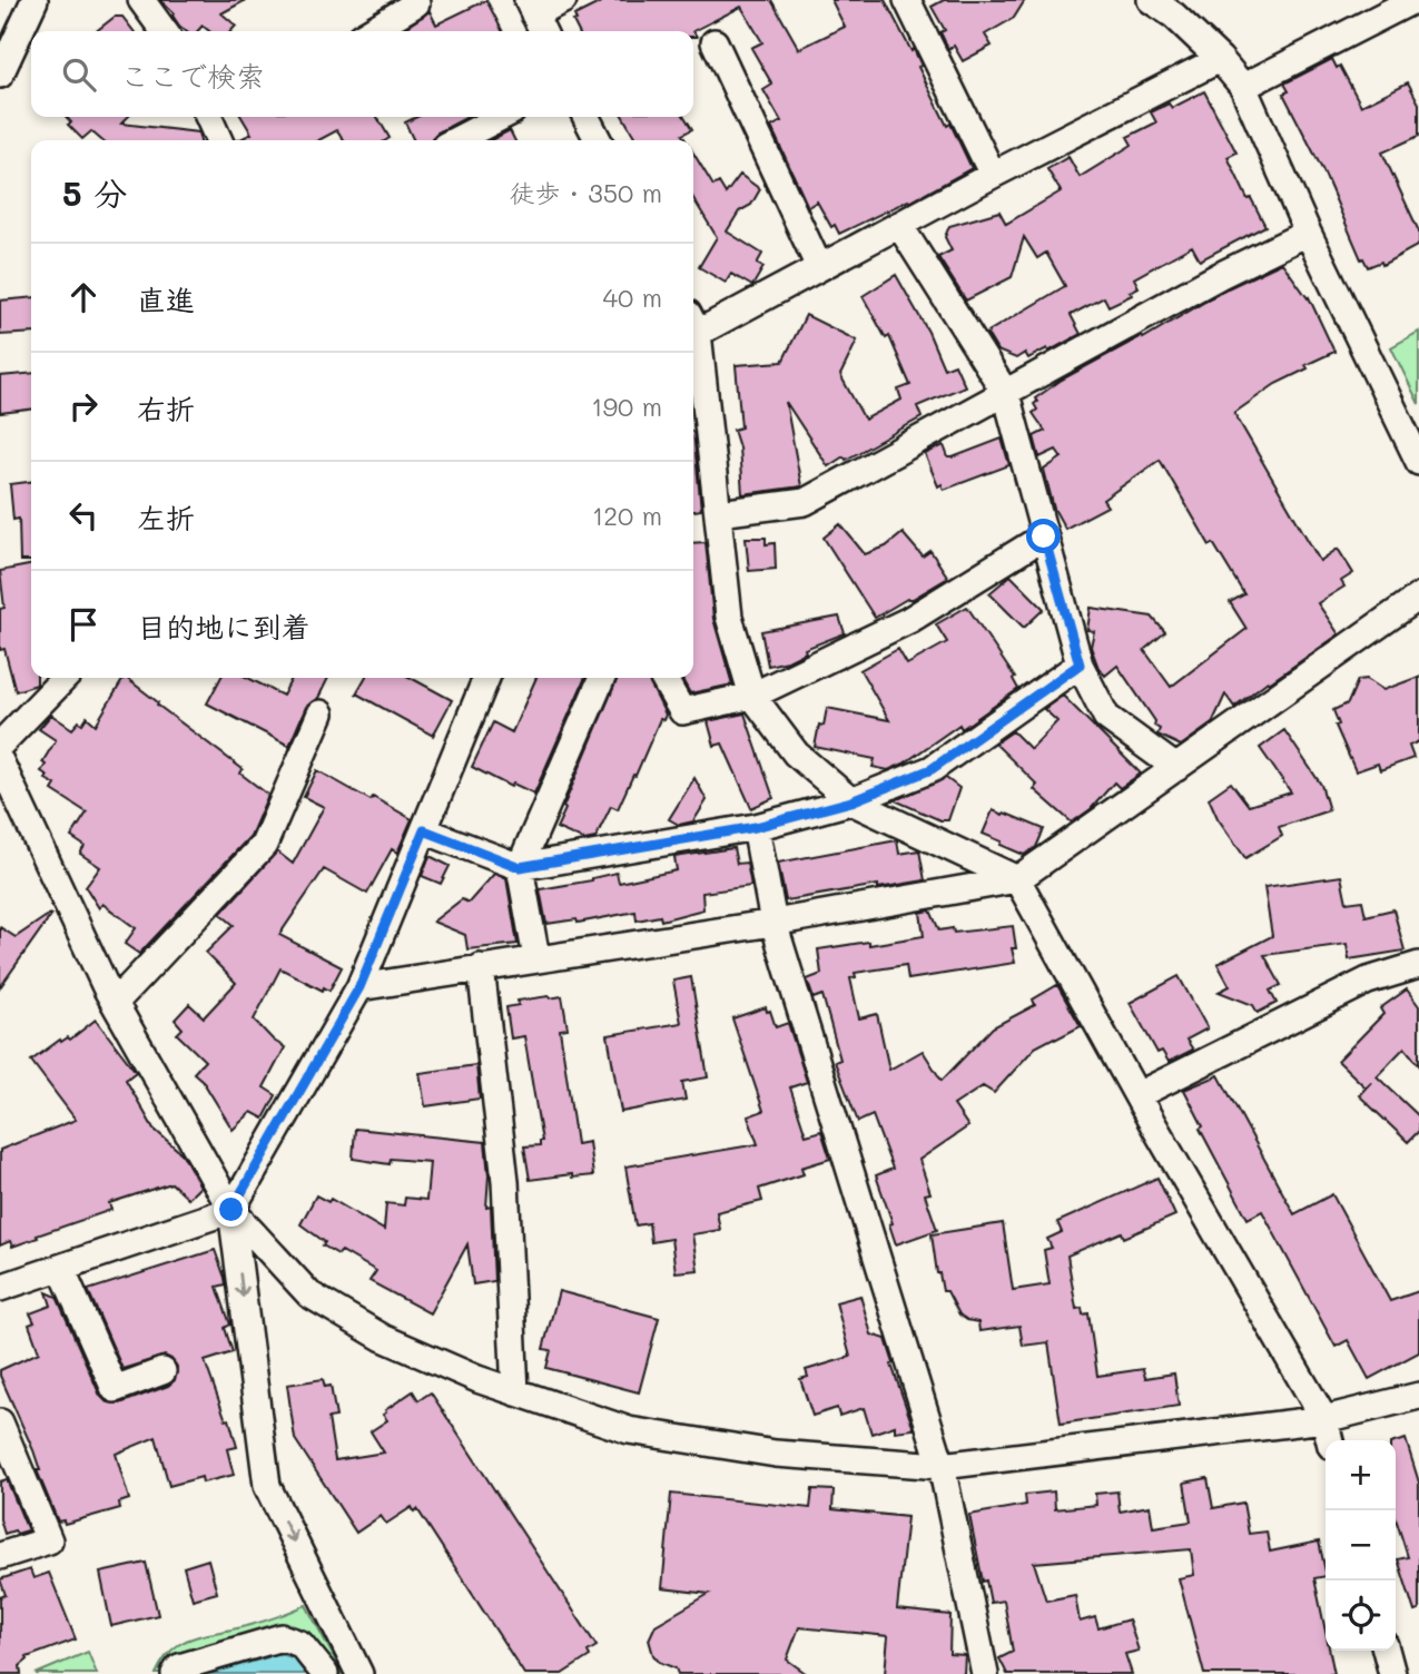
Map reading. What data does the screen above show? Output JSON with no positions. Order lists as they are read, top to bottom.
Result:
{
  "page": {
    "search": "ここで検索",
    "heading": ["5 分", "徒歩 · 350 m"],
    "list": [
      ["直進", "40 m"],
      ["右折", "190 m"],
      ["左折", "120 m"],
      "目的地に到着"
    ],
    "map_buttons": ["+", "−"]
  }
}
